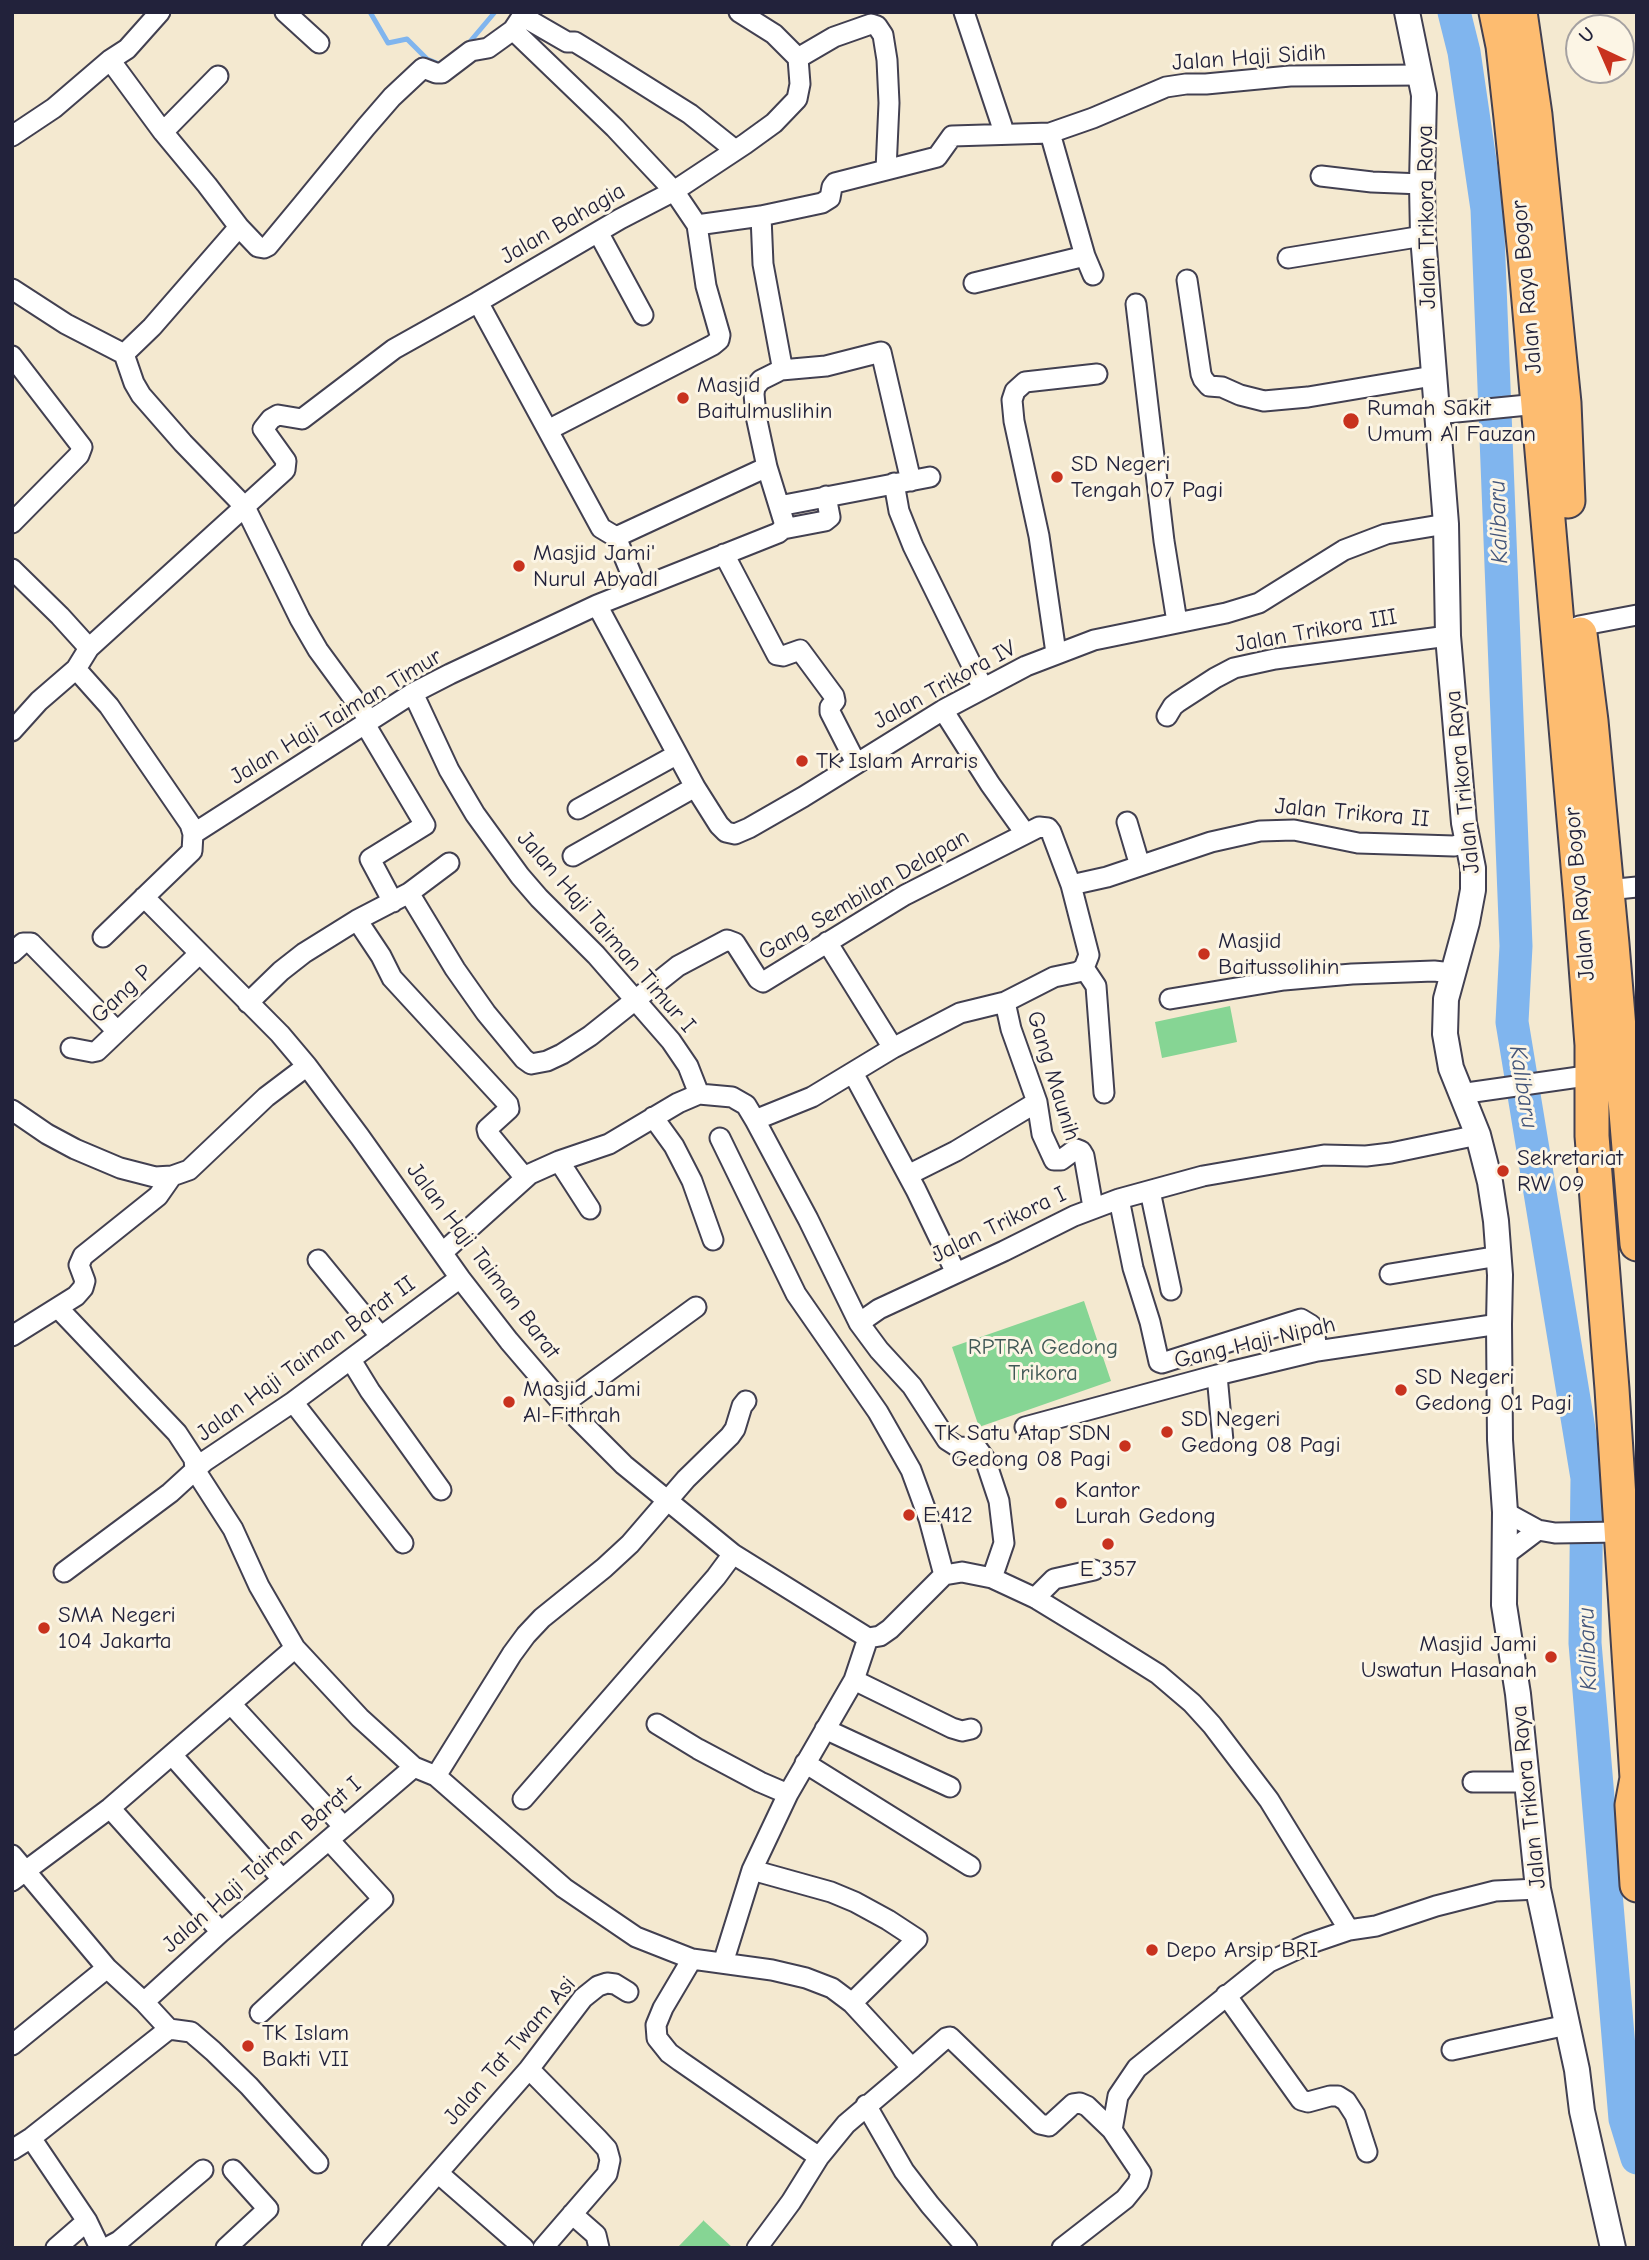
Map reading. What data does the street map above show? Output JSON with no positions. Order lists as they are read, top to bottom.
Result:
{
  "streets": {
    "highway": ["Jalan Raya Bogor"],
    "street": [
      "Jalan Haji Sidih",
      "Jalan Trikora Raya",
      "Jalan Bahagia",
      "Jalan Trikora III",
      "Jalan Trikora IV",
      "Jalan Haji Taiman Timur",
      "Jalan Trikora II",
      "Gang Sembilan Delapan",
      "Jalan Haji Taiman Timur I",
      "Gang P",
      "Gang Maunih",
      "Jalan Trikora I",
      "Jalan Haji Taiman Barat",
      "Gang Haji Nipah",
      "Jalan Haji Taiman Barat II",
      "Jalan Haji Taiman Barat I",
      "Jalan Tat Twam Asi"
    ]
  },
  "crossings": [
    ["Jalan Haji Sidih", "Jalan Trikora Raya"],
    ["Jalan Trikora Raya", "Jalan Trikora III"],
    ["Jalan Trikora Raya", "Jalan Trikora IV"],
    ["Jalan Trikora Raya", "Jalan Trikora II"],
    ["Jalan Trikora Raya", "Jalan Trikora I"],
    ["Jalan Trikora Raya", "Gang Haji Nipah"],
    ["Jalan Trikora IV", "Jalan Haji Taiman Timur"],
    ["Jalan Haji Taiman Timur", "Jalan Haji Taiman Timur I"],
    ["Gang Sembilan Delapan", "Jalan Haji Taiman Timur I"],
    ["Gang P", "Jalan Haji Taiman Barat"],
    ["Gang Maunih", "Jalan Trikora I"],
    ["Jalan Haji Taiman Barat", "Jalan Haji Taiman Barat II"],
    ["Jalan Haji Taiman Barat II", "Jalan Haji Taiman Barat I"]
  ],
  "water": ["Kalibaru"],
  "parks": ["RPTRA Gedong Trikora"],
  "places": [
    "Masjid Baitulmuslihin",
    "Rumah Sakit Umum Al Fauzan",
    "SD Negeri Tengah 07 Pagi",
    "Masjid Jami' Nurul Abyadl",
    "TK Islam Arraris",
    "Masjid Baitussolihin",
    "Sekretariat RW 09",
    "SD Negeri Gedong 01 Pagi",
    "Masjid Jami Al-Fithrah",
    "SD Negeri Gedong 08 Pagi",
    "TK Satu Atap SDN Gedong 08 Pagi",
    "Kantor Lurah Gedong",
    "E.412",
    "E 357",
    "SMA Negeri 104 Jakarta",
    "Masjid Jami Uswatun Hasanah",
    "Depo Arsip BRI",
    "TK Islam Bakti VII"
  ],
  "north": "top left"
}
